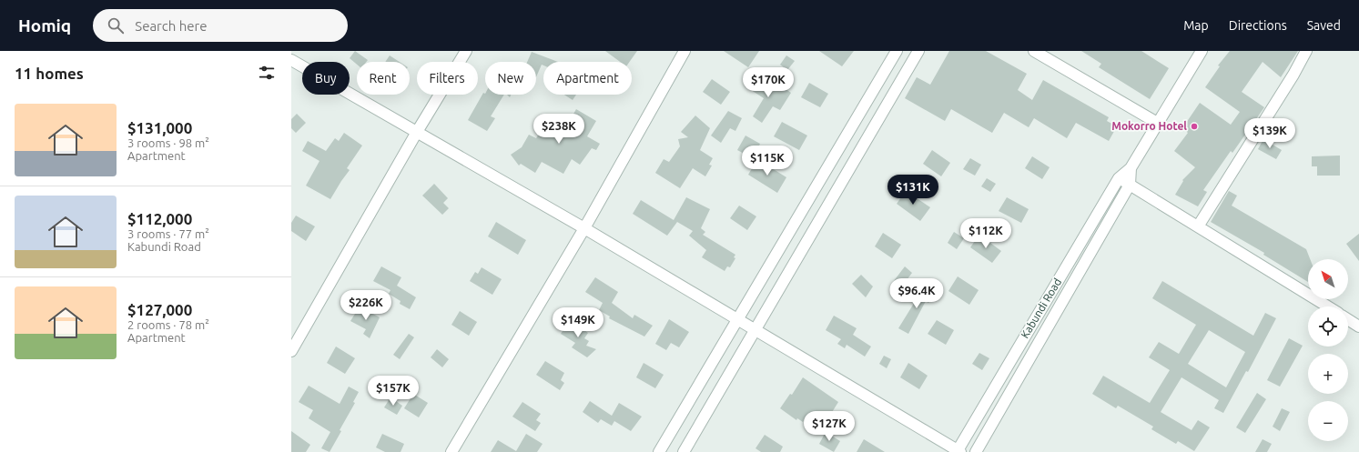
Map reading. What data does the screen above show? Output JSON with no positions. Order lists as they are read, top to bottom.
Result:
{
  "streets": {
    "street": ["Kabundi Road"]
  },
  "places": ["Mokorro Hotel"],
  "north": "top left",
  "page": {
    "header": "Homiq",
    "search": "Search here",
    "nav": ["Map", "Directions", "Saved"],
    "heading": "11 homes",
    "chip": [
      "Buy",
      "Rent",
      "Filters",
      "New",
      "Apartment"
    ],
    "price": [
      "$170K",
      "$238K",
      "$139K",
      "$115K",
      "$131K",
      "$112K",
      "$96.4K",
      "$226K",
      "$149K",
      "$157K",
      "$127K"
    ],
    "list": [
      {
        "name": "$131,000",
        "note": "3 rooms · 98 m² · Apartment"
      },
      {
        "name": "$112,000",
        "note": "3 rooms · 77 m² · Kabundi Road"
      },
      {
        "name": "$127,000",
        "note": "2 rooms · 78 m² · Apartment"
      }
    ],
    "map_buttons": ["+", "−"]
  }
}
